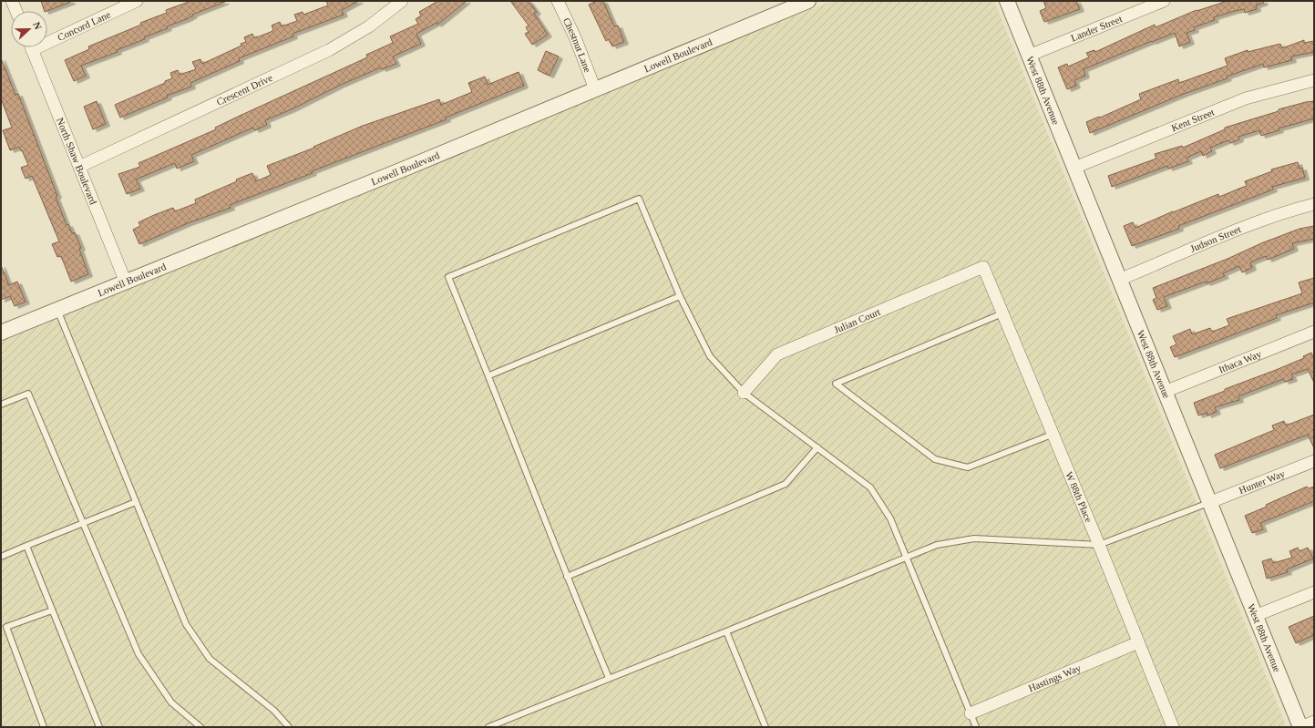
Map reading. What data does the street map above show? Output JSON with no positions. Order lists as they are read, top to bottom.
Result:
{
  "streets": {
    "street": [
      "Concord Lane",
      "Lander Street",
      "Chestnut Lane",
      "Lowell Boulevard",
      "Crescent Drive",
      "West 88th Avenue",
      "Kent Street",
      "North Shaw Boulevard",
      "Judson Street",
      "Julian Court",
      "Ithaca Way",
      "Hunter Way",
      "W 88th Place",
      "Hastings Way"
    ]
  },
  "crossings": [
    ["Lander Street", "West 88th Avenue"],
    ["Chestnut Lane", "Lowell Boulevard"],
    ["Lowell Boulevard", "North Shaw Boulevard"],
    ["Crescent Drive", "North Shaw Boulevard"],
    ["West 88th Avenue", "Kent Street"],
    ["West 88th Avenue", "Judson Street"],
    ["West 88th Avenue", "Ithaca Way"],
    ["West 88th Avenue", "Hunter Way"],
    ["Julian Court", "W 88th Place"],
    ["W 88th Place", "Hastings Way"]
  ],
  "north": "right"
}
